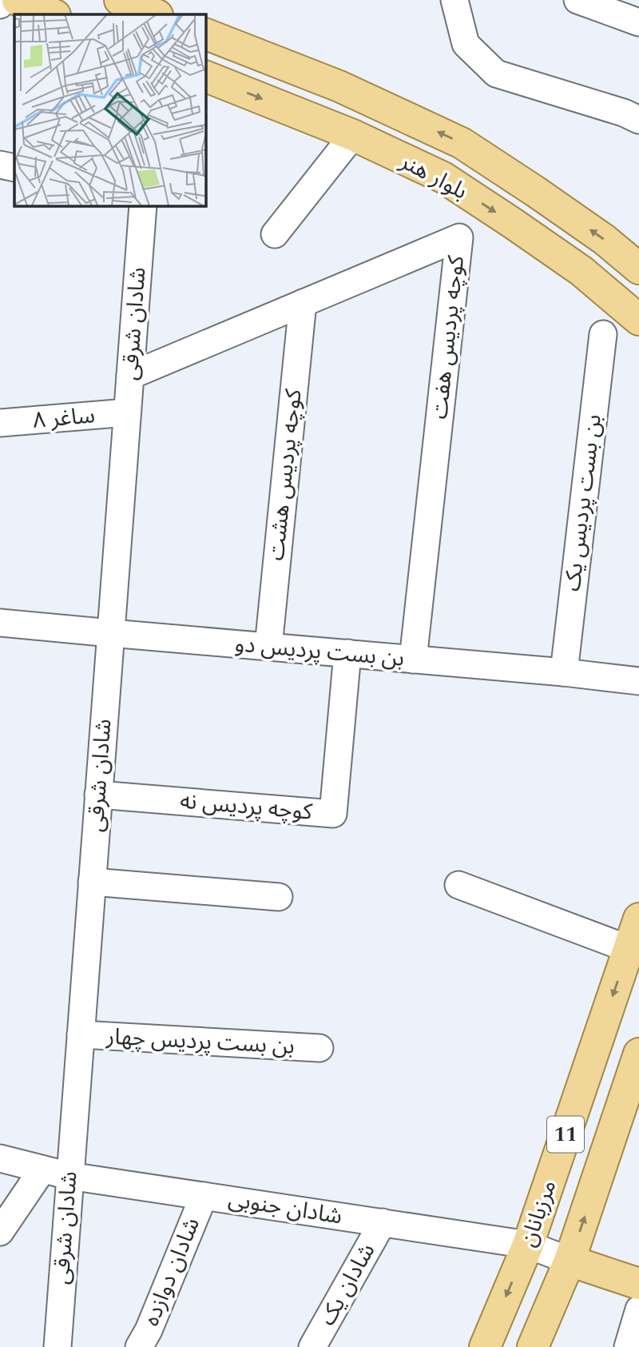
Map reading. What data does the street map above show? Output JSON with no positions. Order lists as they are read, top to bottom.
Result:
{
  "streets": {
    "main road": ["بلوار هنر", "11", "مرزبانان"],
    "street": [
      "شادان شرقی",
      "کوچه پردیس هفت",
      "ساغر ٨",
      "کوچه پردیس هشت",
      "بن بست پردیس یک",
      "بن بست پردیس دو",
      "کوچه پردیس نه",
      "بن بست پردیس چهار",
      "شادان جنوبی",
      "شادان دوازده",
      "شادان یک"
    ]
  },
  "crossings": [
    ["شادان شرقی", "کوچه پردیس هفت"],
    ["شادان شرقی", "ساغر ٨"],
    ["شادان شرقی", "بن بست پردیس دو"],
    ["شادان شرقی", "کوچه پردیس نه"],
    ["شادان شرقی", "بن بست پردیس چهار"],
    ["شادان شرقی", "شادان جنوبی"],
    ["کوچه پردیس هفت", "کوچه پردیس هشت"],
    ["کوچه پردیس هفت", "بن بست پردیس دو"],
    ["کوچه پردیس هشت", "بن بست پردیس دو"],
    ["بن بست پردیس یک", "بن بست پردیس دو"],
    ["بن بست پردیس دو", "کوچه پردیس نه"],
    ["شادان جنوبی", "مرزبانان"],
    ["شادان جنوبی", "شادان دوازده"],
    ["شادان جنوبی", "شادان یک"]
  ]
}
